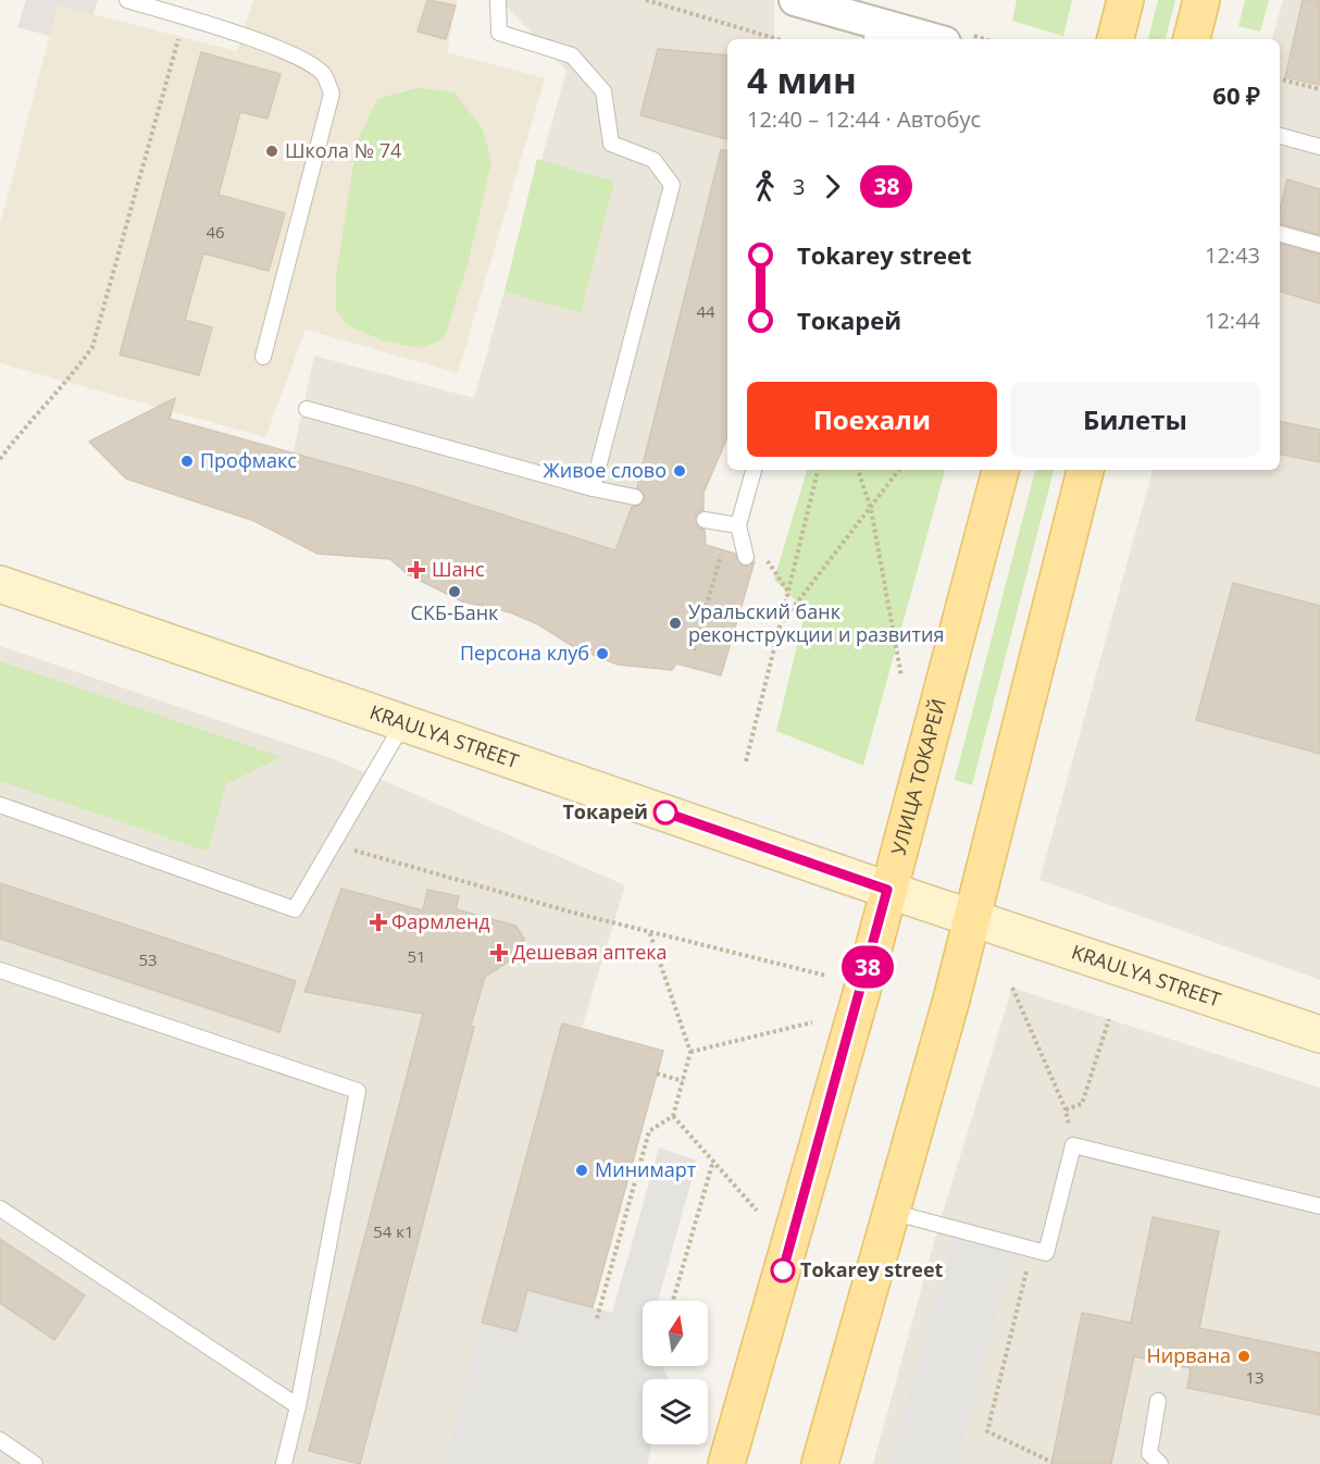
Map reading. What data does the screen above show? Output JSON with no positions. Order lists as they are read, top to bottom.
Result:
{
  "streets": {
    "main road": ["KRAULYA STREET", "УЛИЦА ТОКАРЕЙ"]
  },
  "crossings": [
    ["KRAULYA STREET", "УЛИЦА ТОКАРЕЙ"]
  ],
  "places": {
    "other": [
      "Школа № 74",
      "Профмакс",
      "Живое слово",
      "СКБ-Банк",
      "Уральский банк реконструкции и развития",
      "Персона клуб",
      "Токарей",
      "Минимарт",
      "Tokarey street",
      "Нирвана"
    ],
    "health": ["Шанс", "Фармленд", "Дешевая аптека"]
  },
  "lines": ["bus line 38"],
  "house_numbers": [
    "46",
    "44",
    "51",
    "53",
    "54 к1",
    "13"
  ],
  "north": "top",
  "page": {
    "on_map": "38",
    "heading": ["4 мин", "12:40 – 12:44 · Автобус", "60 ₽"],
    "legs": ["3", "38"],
    "list": [
      {
        "name": "Tokarey street",
        "value": "12:43"
      },
      {
        "name": "Токарей",
        "value": "12:44"
      }
    ],
    "buttons": ["Поехали", "Билеты"]
  }
}
